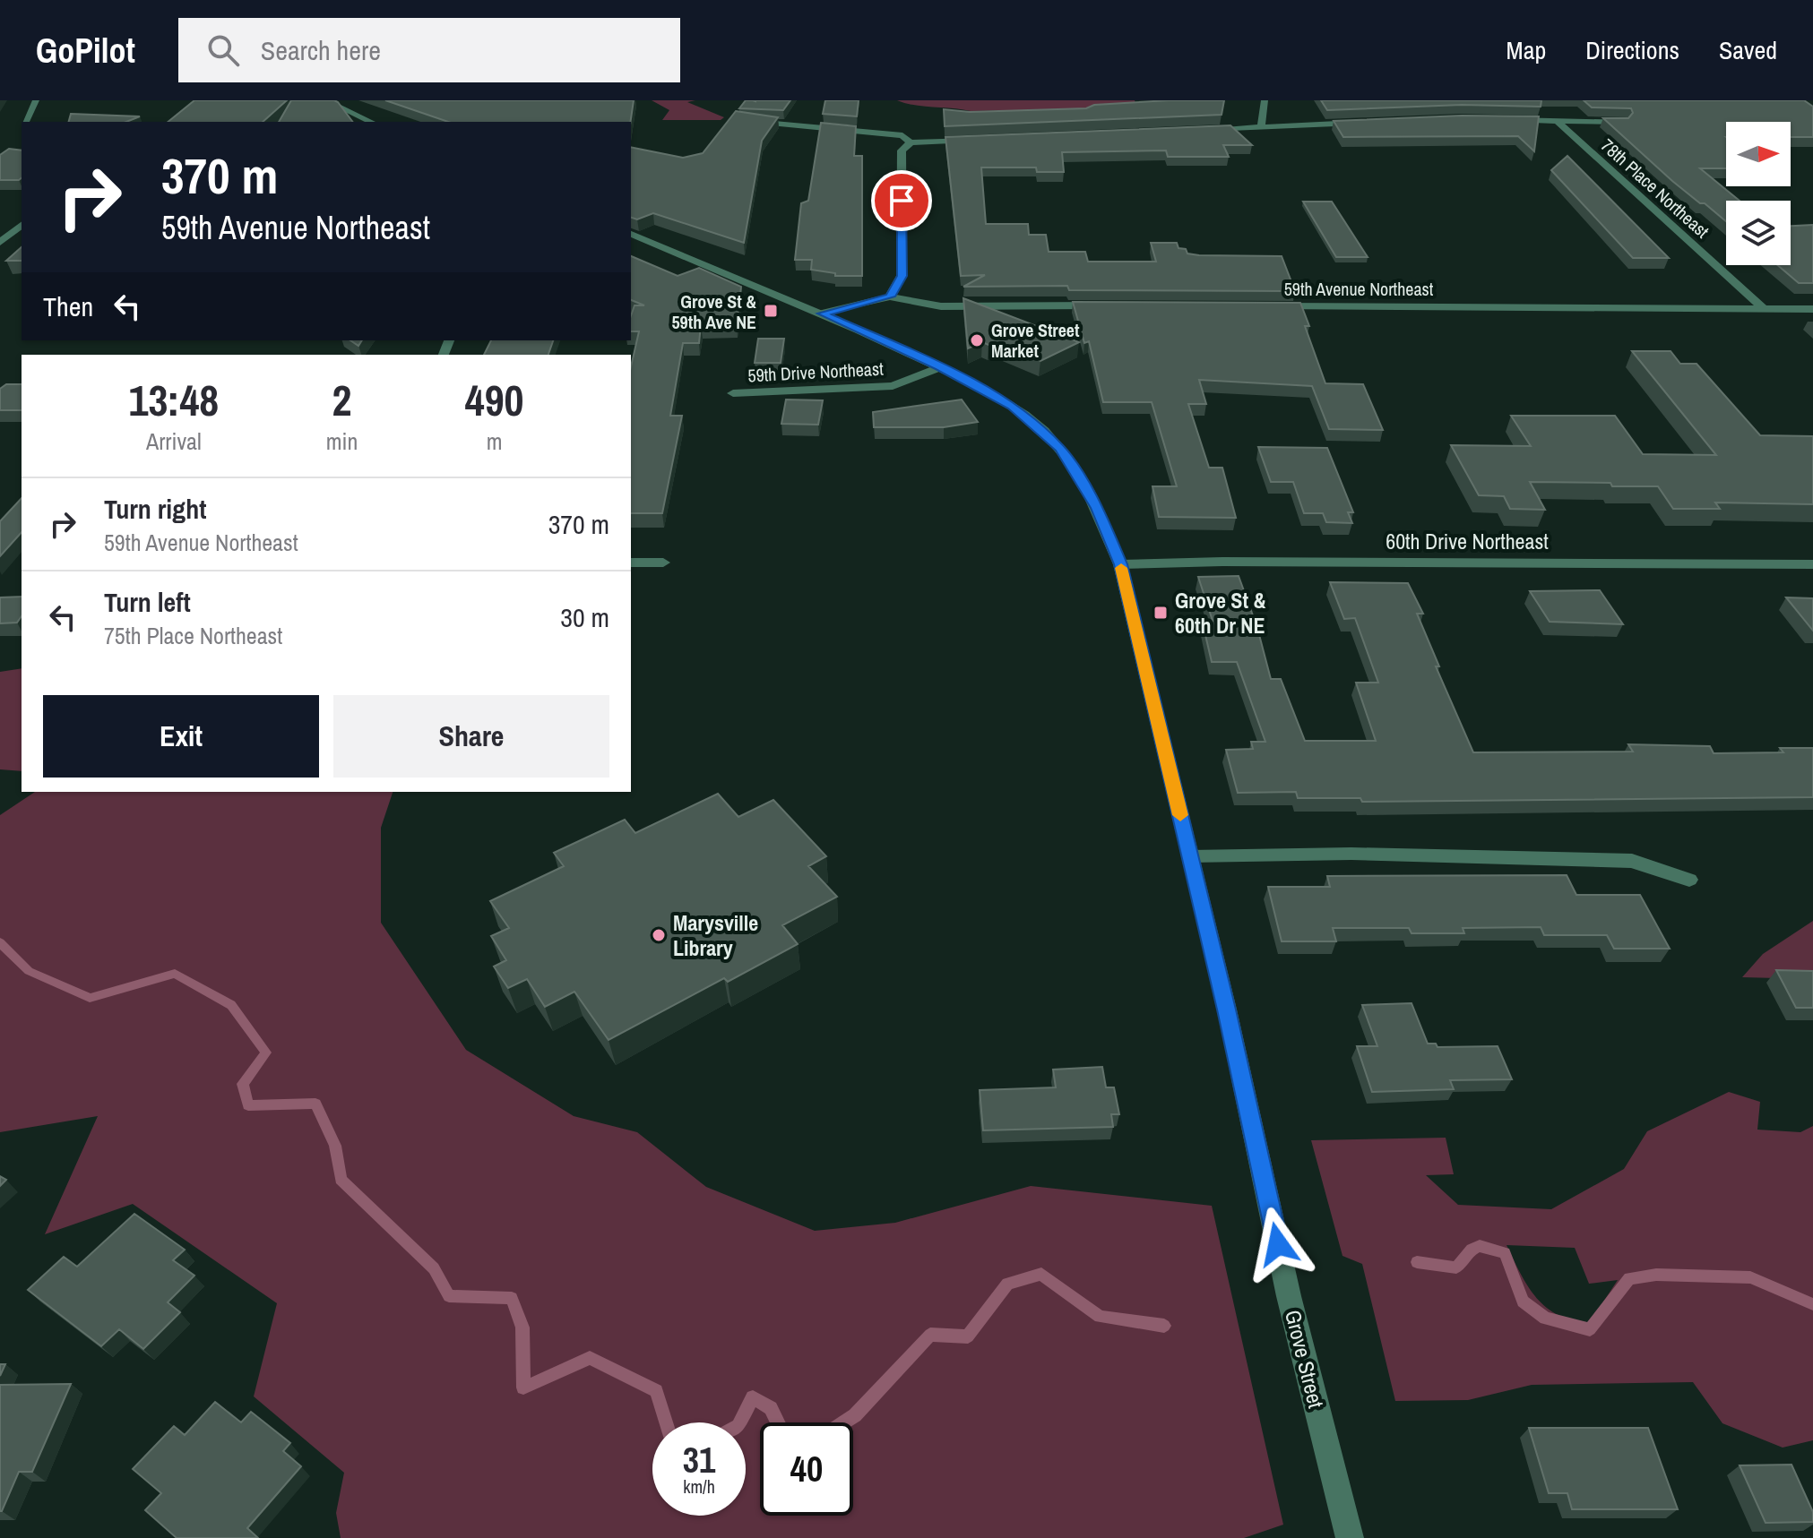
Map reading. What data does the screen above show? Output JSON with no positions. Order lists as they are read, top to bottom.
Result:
{
  "streets": {
    "street": [
      "78th Place Northeast",
      "59th Avenue Northeast",
      "59th Drive Northeast",
      "60th Drive Northeast",
      "Grove Street"
    ]
  },
  "crossings": [
    ["78th Place Northeast", "59th Avenue Northeast"],
    ["59th Drive Northeast", "Grove Street"],
    ["60th Drive Northeast", "Grove Street"]
  ],
  "places": {
    "transit": ["Grove St & 59th Ave NE", "Grove St & 60th Dr NE"],
    "other": ["Grove Street Market", "Marysville Library"]
  },
  "north": "right",
  "page": {
    "header": "GoPilot",
    "search": "Search here",
    "nav": ["Map", "Directions", "Saved"],
    "turn": ["370 m", "59th Avenue Northeast"],
    "then": "Then",
    "eta": [
      "13:48",
      "Arrival",
      "2",
      "min",
      "490",
      "m"
    ],
    "list": [
      {
        "name": "Turn right",
        "note": "59th Avenue Northeast",
        "value": "370 m"
      },
      {
        "name": "Turn left",
        "note": "75th Place Northeast",
        "value": "30 m"
      }
    ],
    "buttons": ["Exit", "Share"],
    "speed": "31 km/h",
    "limit": "40"
  }
}
